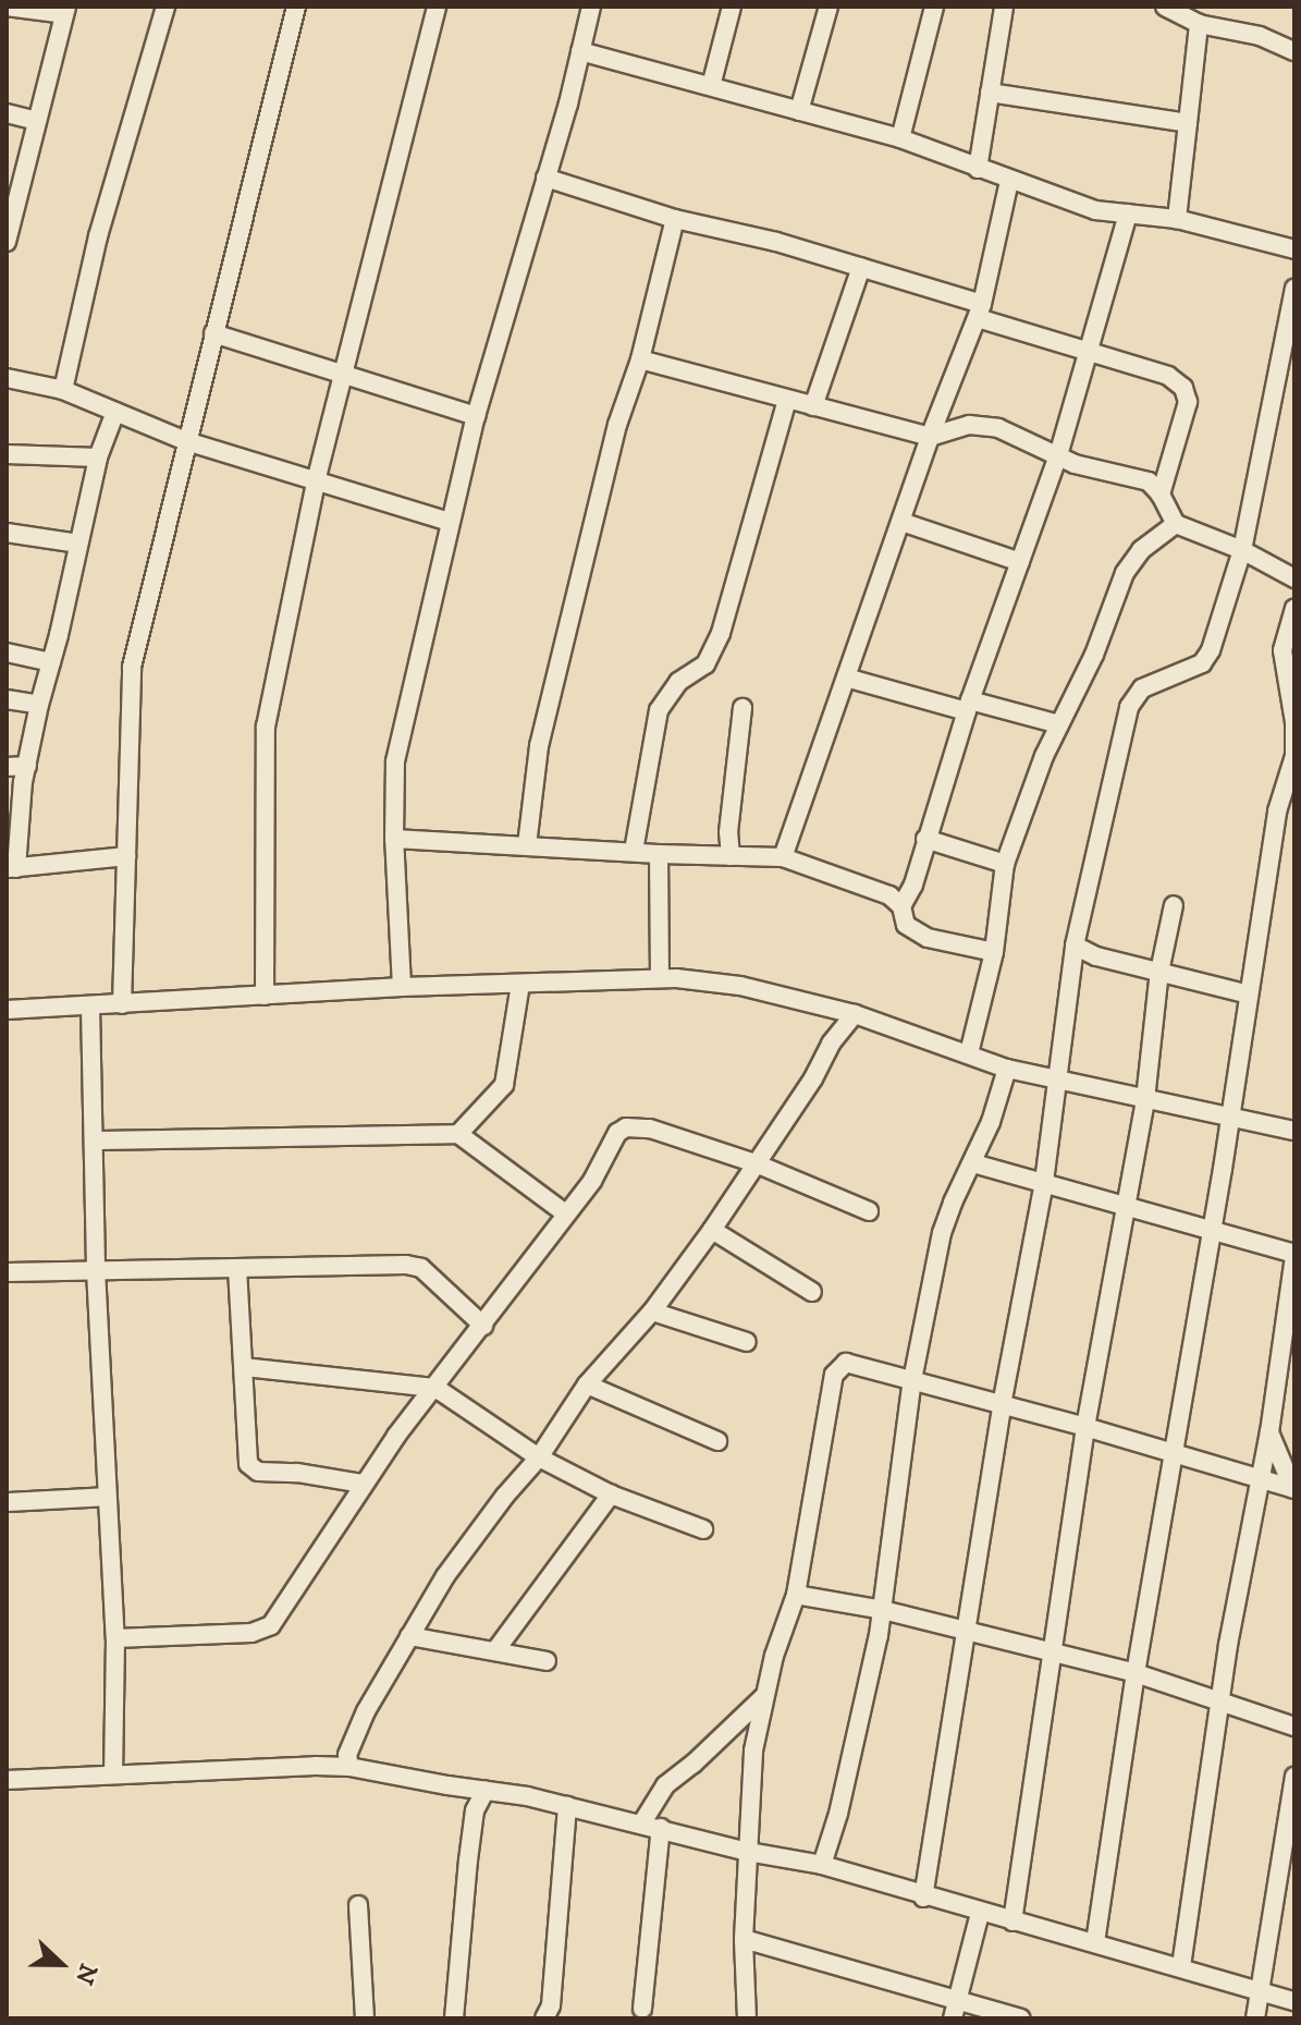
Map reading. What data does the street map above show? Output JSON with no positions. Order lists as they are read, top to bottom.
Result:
{
  "north": "right"
}
